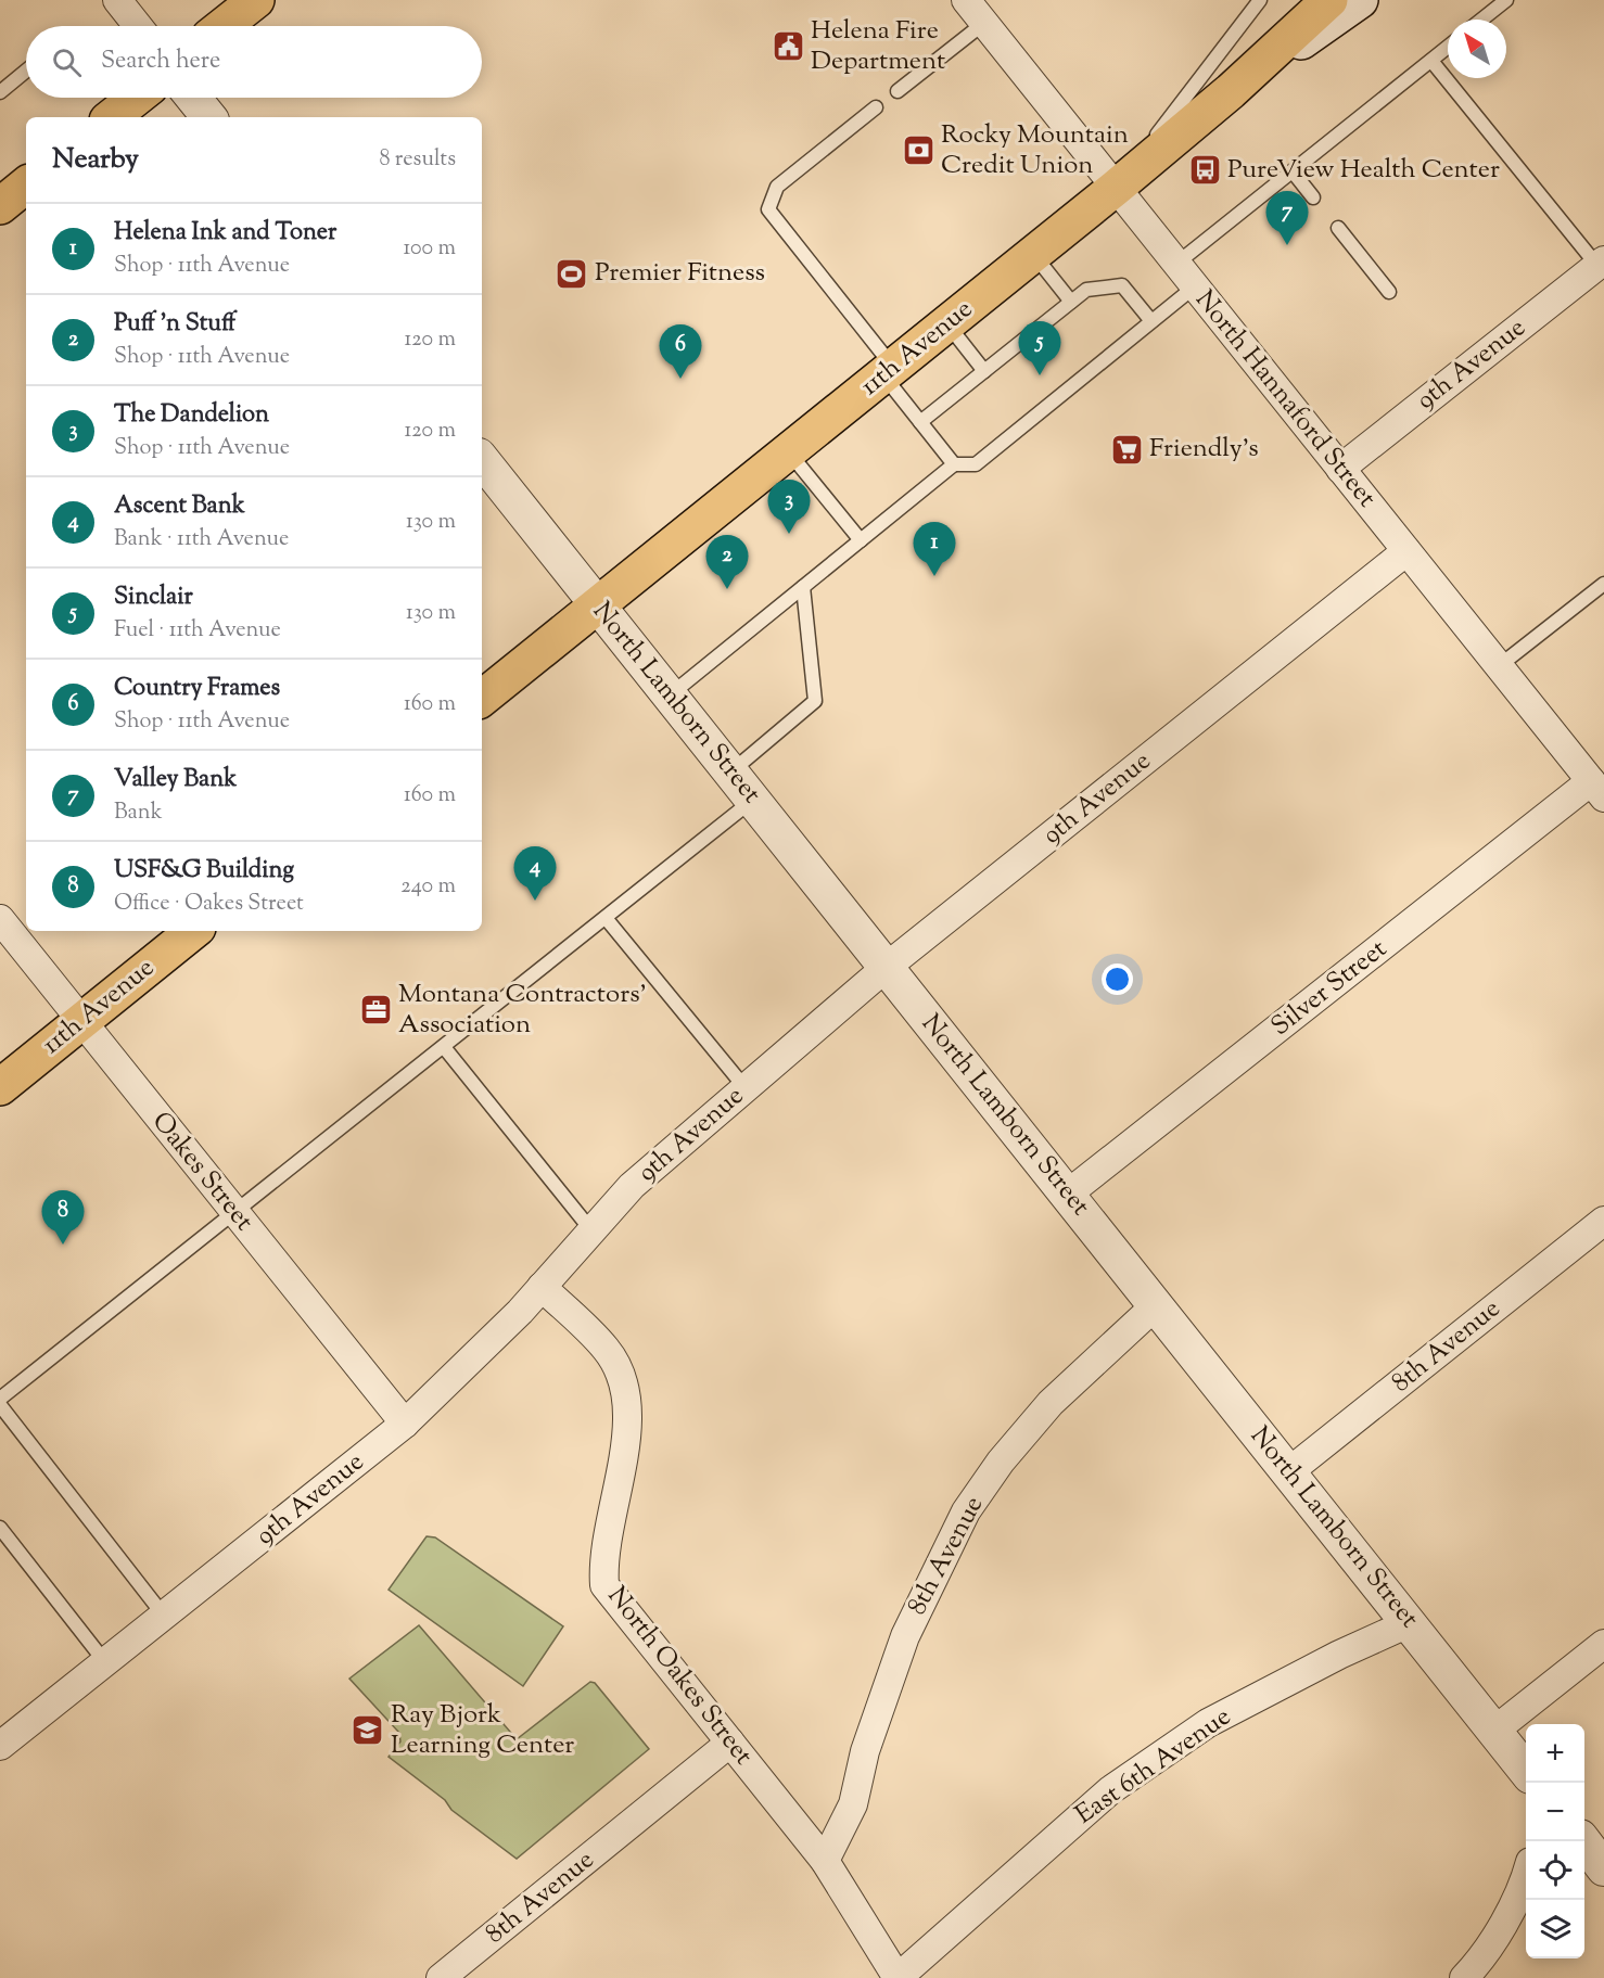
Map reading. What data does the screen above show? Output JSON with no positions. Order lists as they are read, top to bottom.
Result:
{
  "streets": {
    "highway": ["11th Avenue"],
    "street": [
      "9th Avenue",
      "North Hannaford Street",
      "North Lamborn Street",
      "Silver Street",
      "Oakes Street",
      "8th Avenue",
      "North Oakes Street",
      "East 6th Avenue"
    ]
  },
  "crossings": [
    ["11th Avenue", "North Hannaford Street"],
    ["11th Avenue", "North Lamborn Street"],
    ["11th Avenue", "Oakes Street"],
    ["9th Avenue", "North Hannaford Street"],
    ["9th Avenue", "North Lamborn Street"],
    ["9th Avenue", "Oakes Street"],
    ["9th Avenue", "North Oakes Street"],
    ["North Hannaford Street", "Silver Street"],
    ["North Lamborn Street", "Silver Street"],
    ["North Lamborn Street", "8th Avenue"],
    ["North Lamborn Street", "East 6th Avenue"],
    ["8th Avenue", "North Oakes Street"],
    ["North Oakes Street", "East 6th Avenue"]
  ],
  "places": {
    "public building": ["Helena Fire Department"],
    "bank": ["Rocky Mountain Credit Union"],
    "bus stop": ["PureView Health Center"],
    "sports": ["Premier Fitness"],
    "supermarket": ["Friendly's"],
    "office": ["Montana Contractors' Association"],
    "school or university": ["Ray Bjork Learning Center"]
  },
  "north": "top left",
  "page": {
    "search": "Search here",
    "heading": ["Nearby", "8 results"],
    "pins": [
      "7",
      "5",
      "6",
      "3",
      "1",
      "2",
      "4",
      "8"
    ],
    "list": [
      {
        "mark": "1",
        "name": "Helena Ink and Toner",
        "note": "Shop · 11th Avenue",
        "value": "100 m"
      },
      {
        "mark": "2",
        "name": "Puff 'n Stuff",
        "note": "Shop · 11th Avenue",
        "value": "120 m"
      },
      {
        "mark": "3",
        "name": "The Dandelion",
        "note": "Shop · 11th Avenue",
        "value": "120 m"
      },
      {
        "mark": "4",
        "name": "Ascent Bank",
        "note": "Bank · 11th Avenue",
        "value": "130 m"
      },
      {
        "mark": "5",
        "name": "Sinclair",
        "note": "Fuel · 11th Avenue",
        "value": "130 m"
      },
      {
        "mark": "6",
        "name": "Country Frames",
        "note": "Shop · 11th Avenue",
        "value": "160 m"
      },
      {
        "mark": "7",
        "name": "Valley Bank",
        "note": "Bank",
        "value": "160 m"
      },
      {
        "mark": "8",
        "name": "USF&G Building",
        "note": "Office · Oakes Street",
        "value": "240 m"
      }
    ],
    "map_buttons": ["+", "−"]
  }
}
